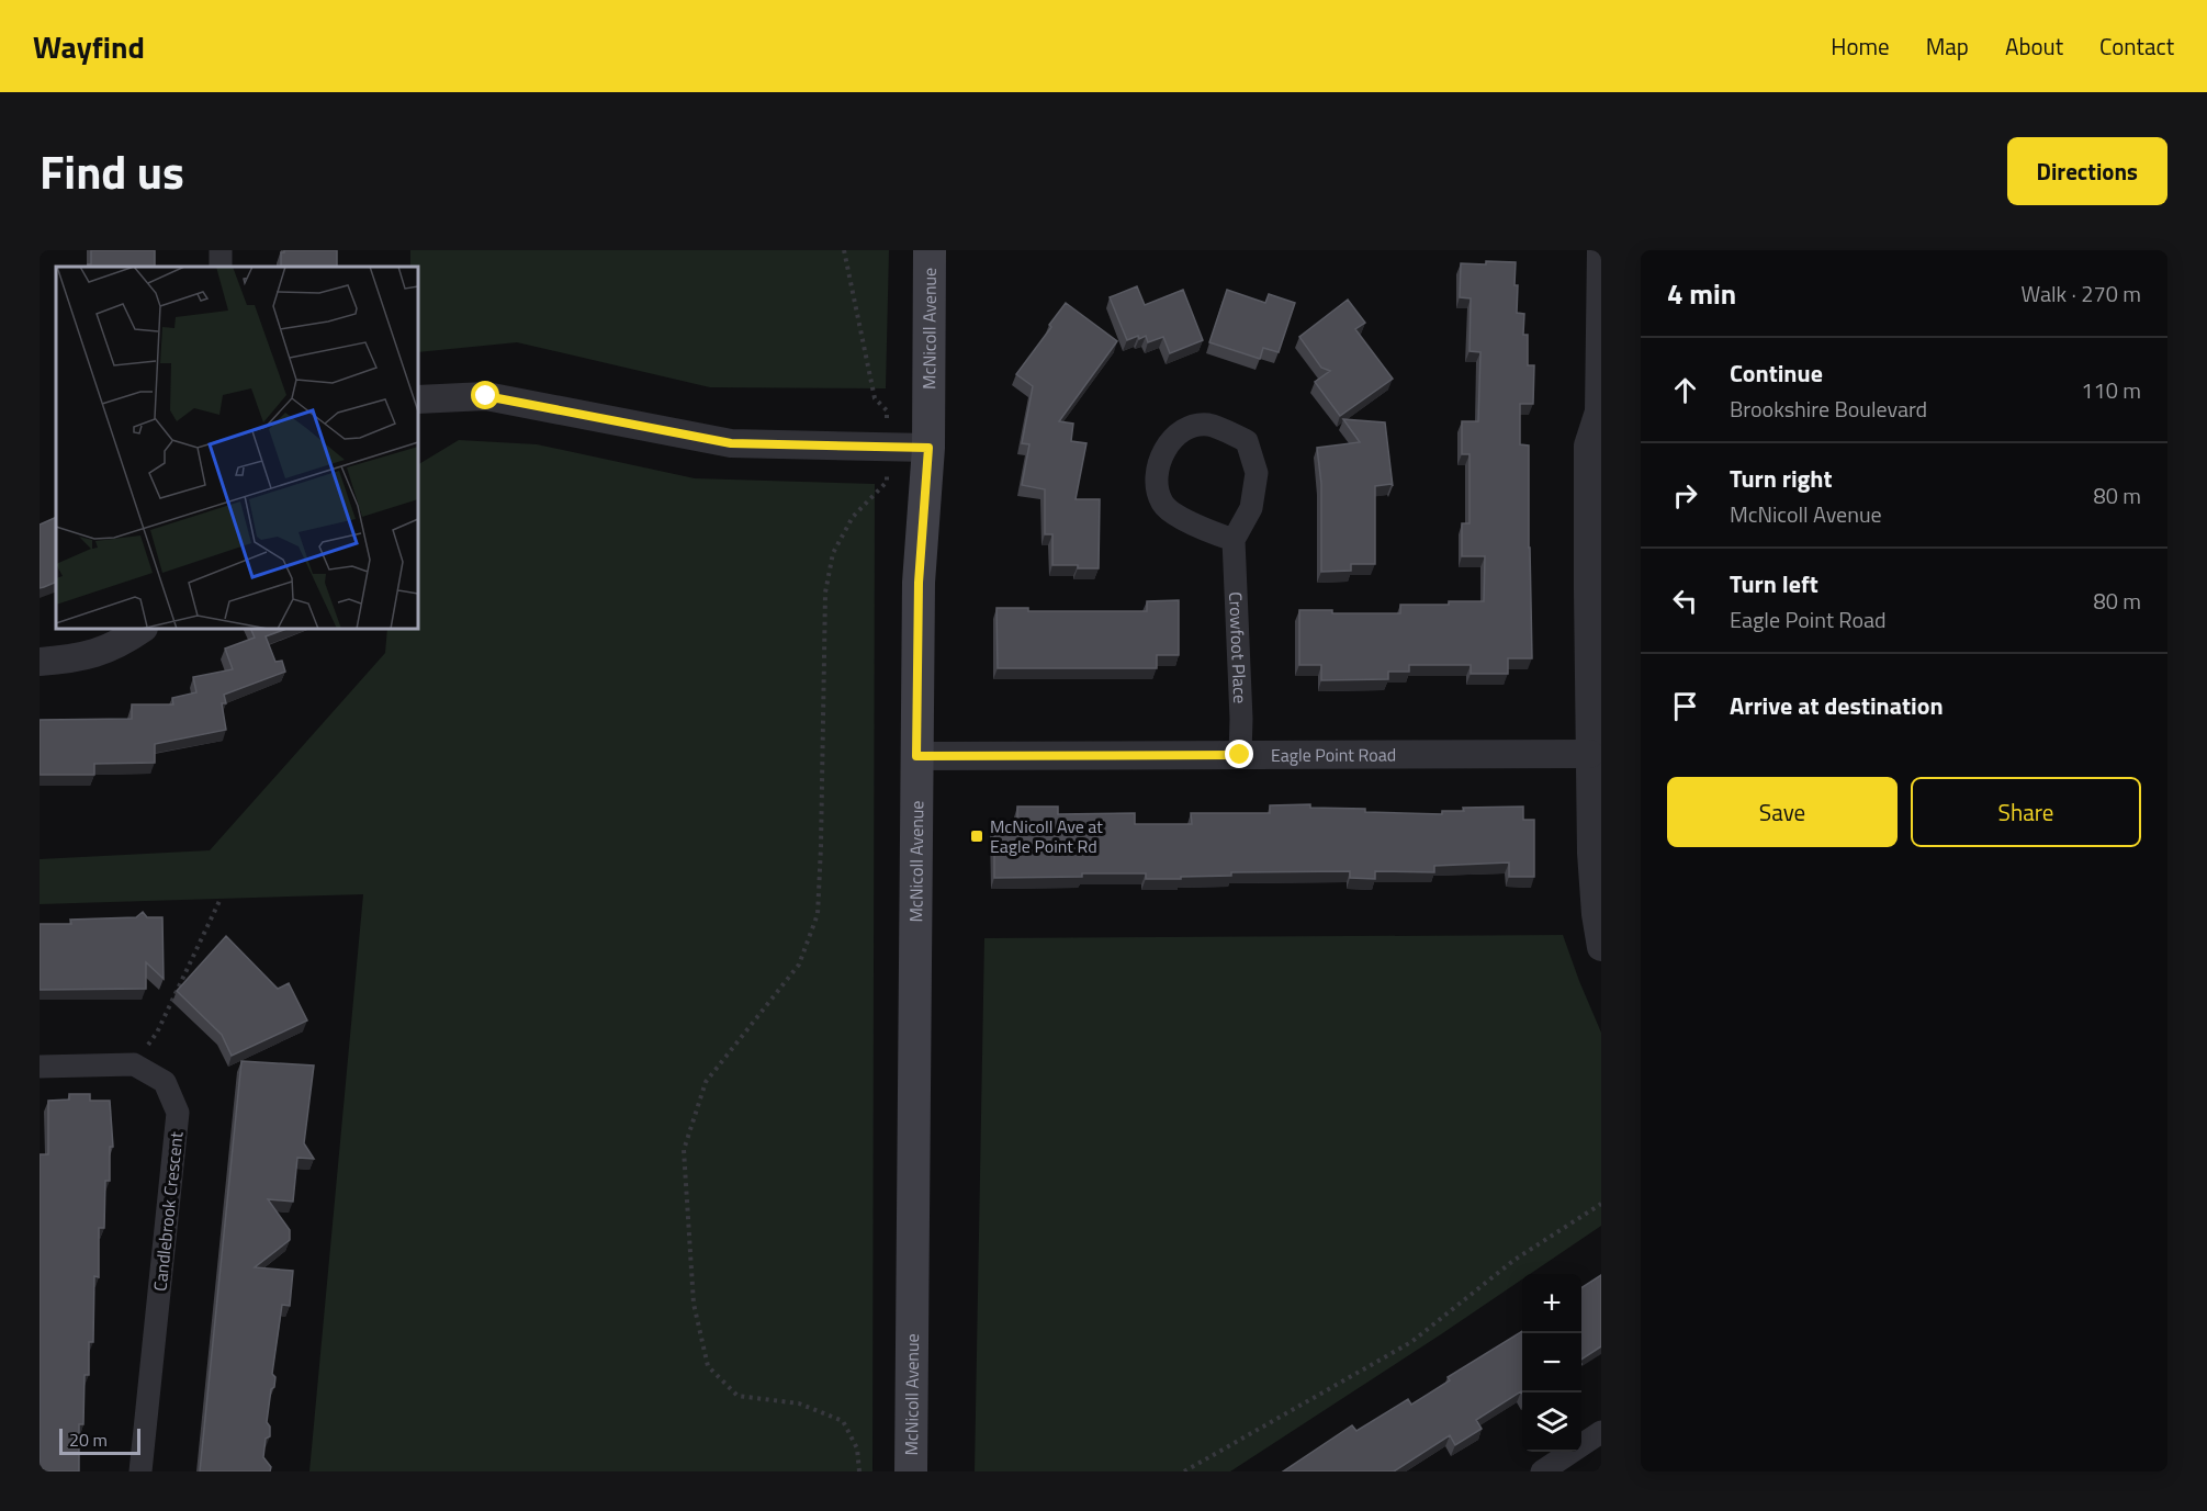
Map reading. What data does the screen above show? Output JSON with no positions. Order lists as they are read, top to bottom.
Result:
{
  "streets": {
    "main road": ["McNicoll Avenue"],
    "street": ["Crowfoot Place", "Eagle Point Road", "Candlebrook Crescent"]
  },
  "crossings": [
    ["McNicoll Avenue", "Eagle Point Road"],
    ["Crowfoot Place", "Eagle Point Road"]
  ],
  "places": {
    "transit": ["McNicoll Ave at Eagle Point Rd"]
  },
  "scale_bar": "20 m",
  "page": {
    "header": "Wayfind",
    "nav": [
      "Home",
      "Map",
      "About",
      "Contact"
    ],
    "title": "Find us",
    "buttons": [
      "Directions",
      ["Save", "Share"]
    ],
    "heading": ["4 min", "Walk · 270 m"],
    "list": [
      ["Continue", "Brookshire Boulevard", "110 m"],
      ["Turn right", "McNicoll Avenue", "80 m"],
      ["Turn left", "Eagle Point Road", "80 m"],
      "Arrive at destination"
    ],
    "map_buttons": ["+", "−"],
    "scale": "20 m"
  }
}
